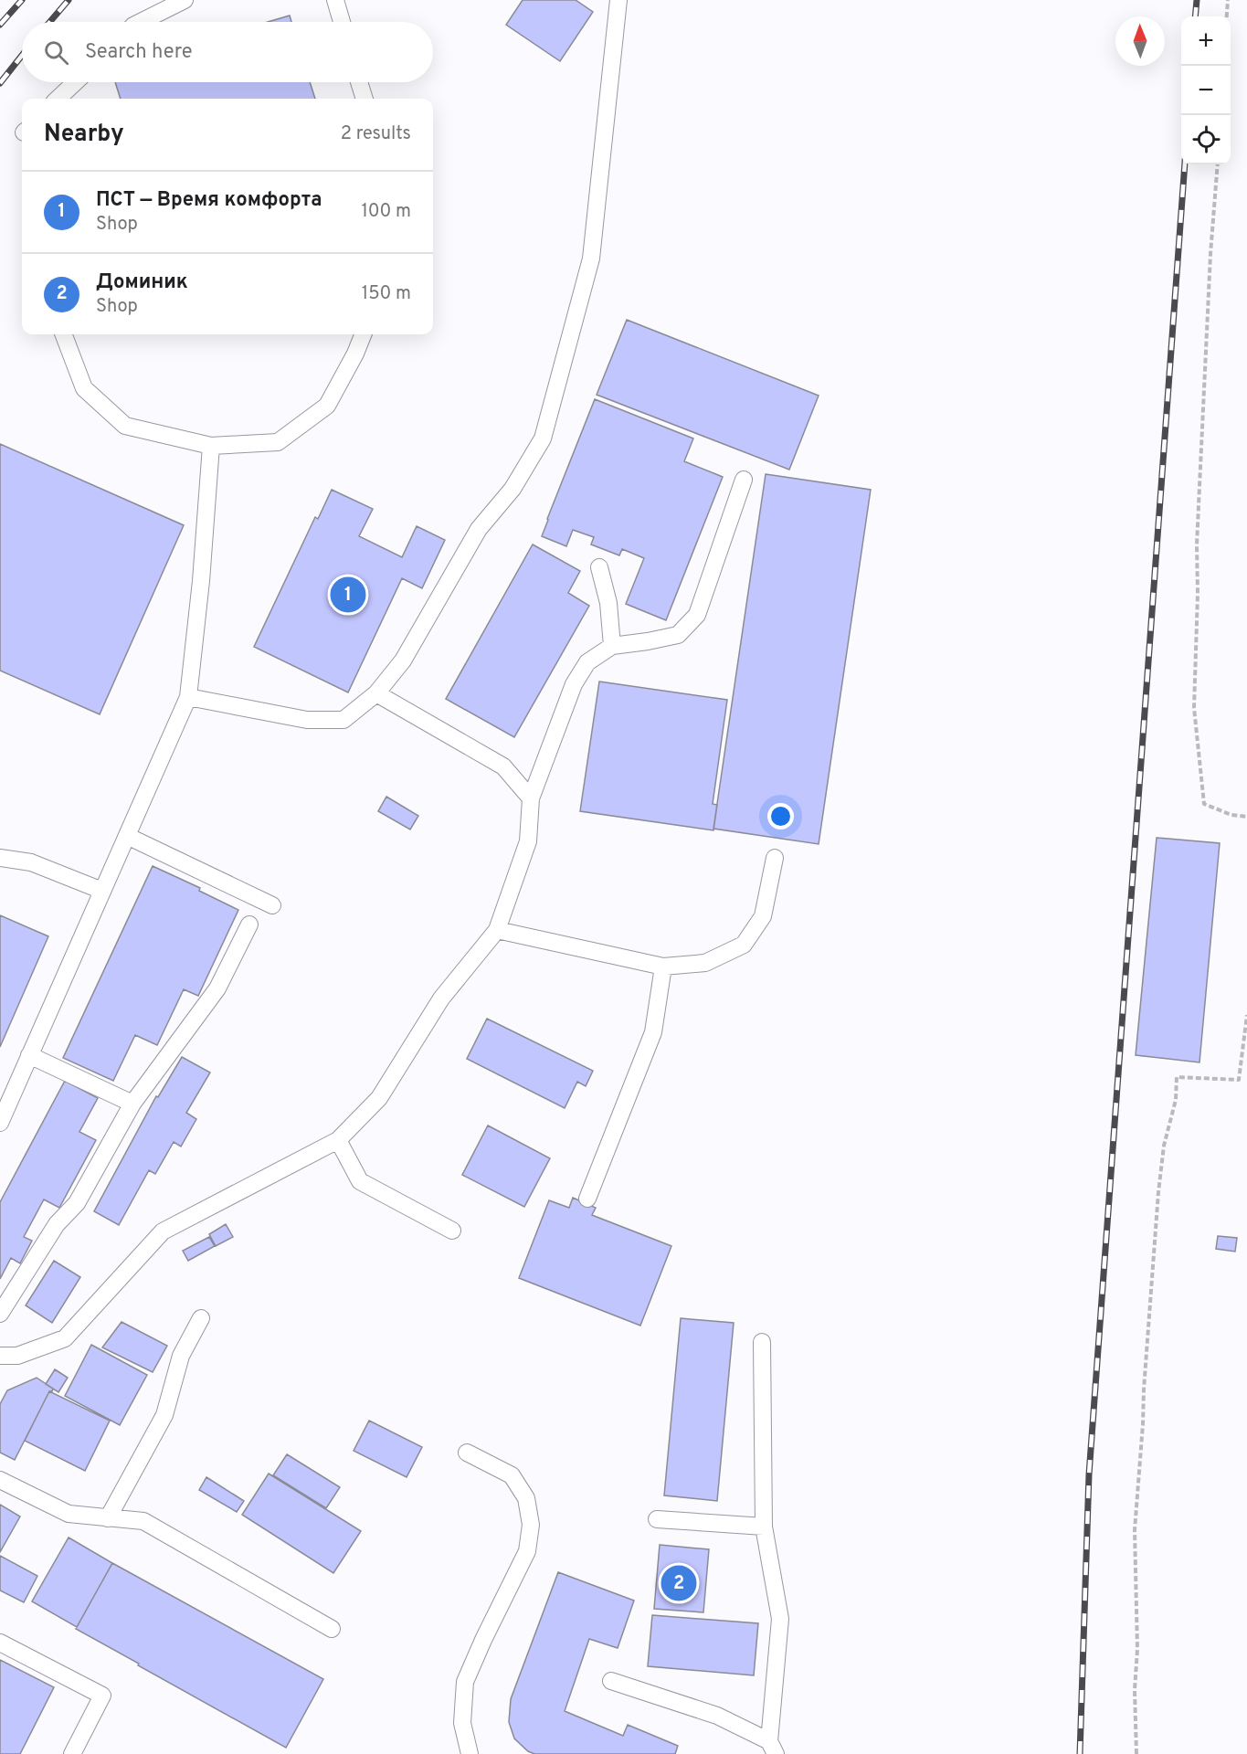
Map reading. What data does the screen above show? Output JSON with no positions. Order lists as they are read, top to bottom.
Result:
{
  "north": "top",
  "page": {
    "map_buttons": ["+", "−"],
    "search": "Search here",
    "heading": ["Nearby", "2 results"],
    "list": [
      {
        "mark": "1",
        "name": "ПСТ — Время комфорта",
        "note": "Shop",
        "value": "100 m"
      },
      {
        "mark": "2",
        "name": "Доминик",
        "note": "Shop",
        "value": "150 m"
      }
    ],
    "pins": ["1", "2"]
  }
}
